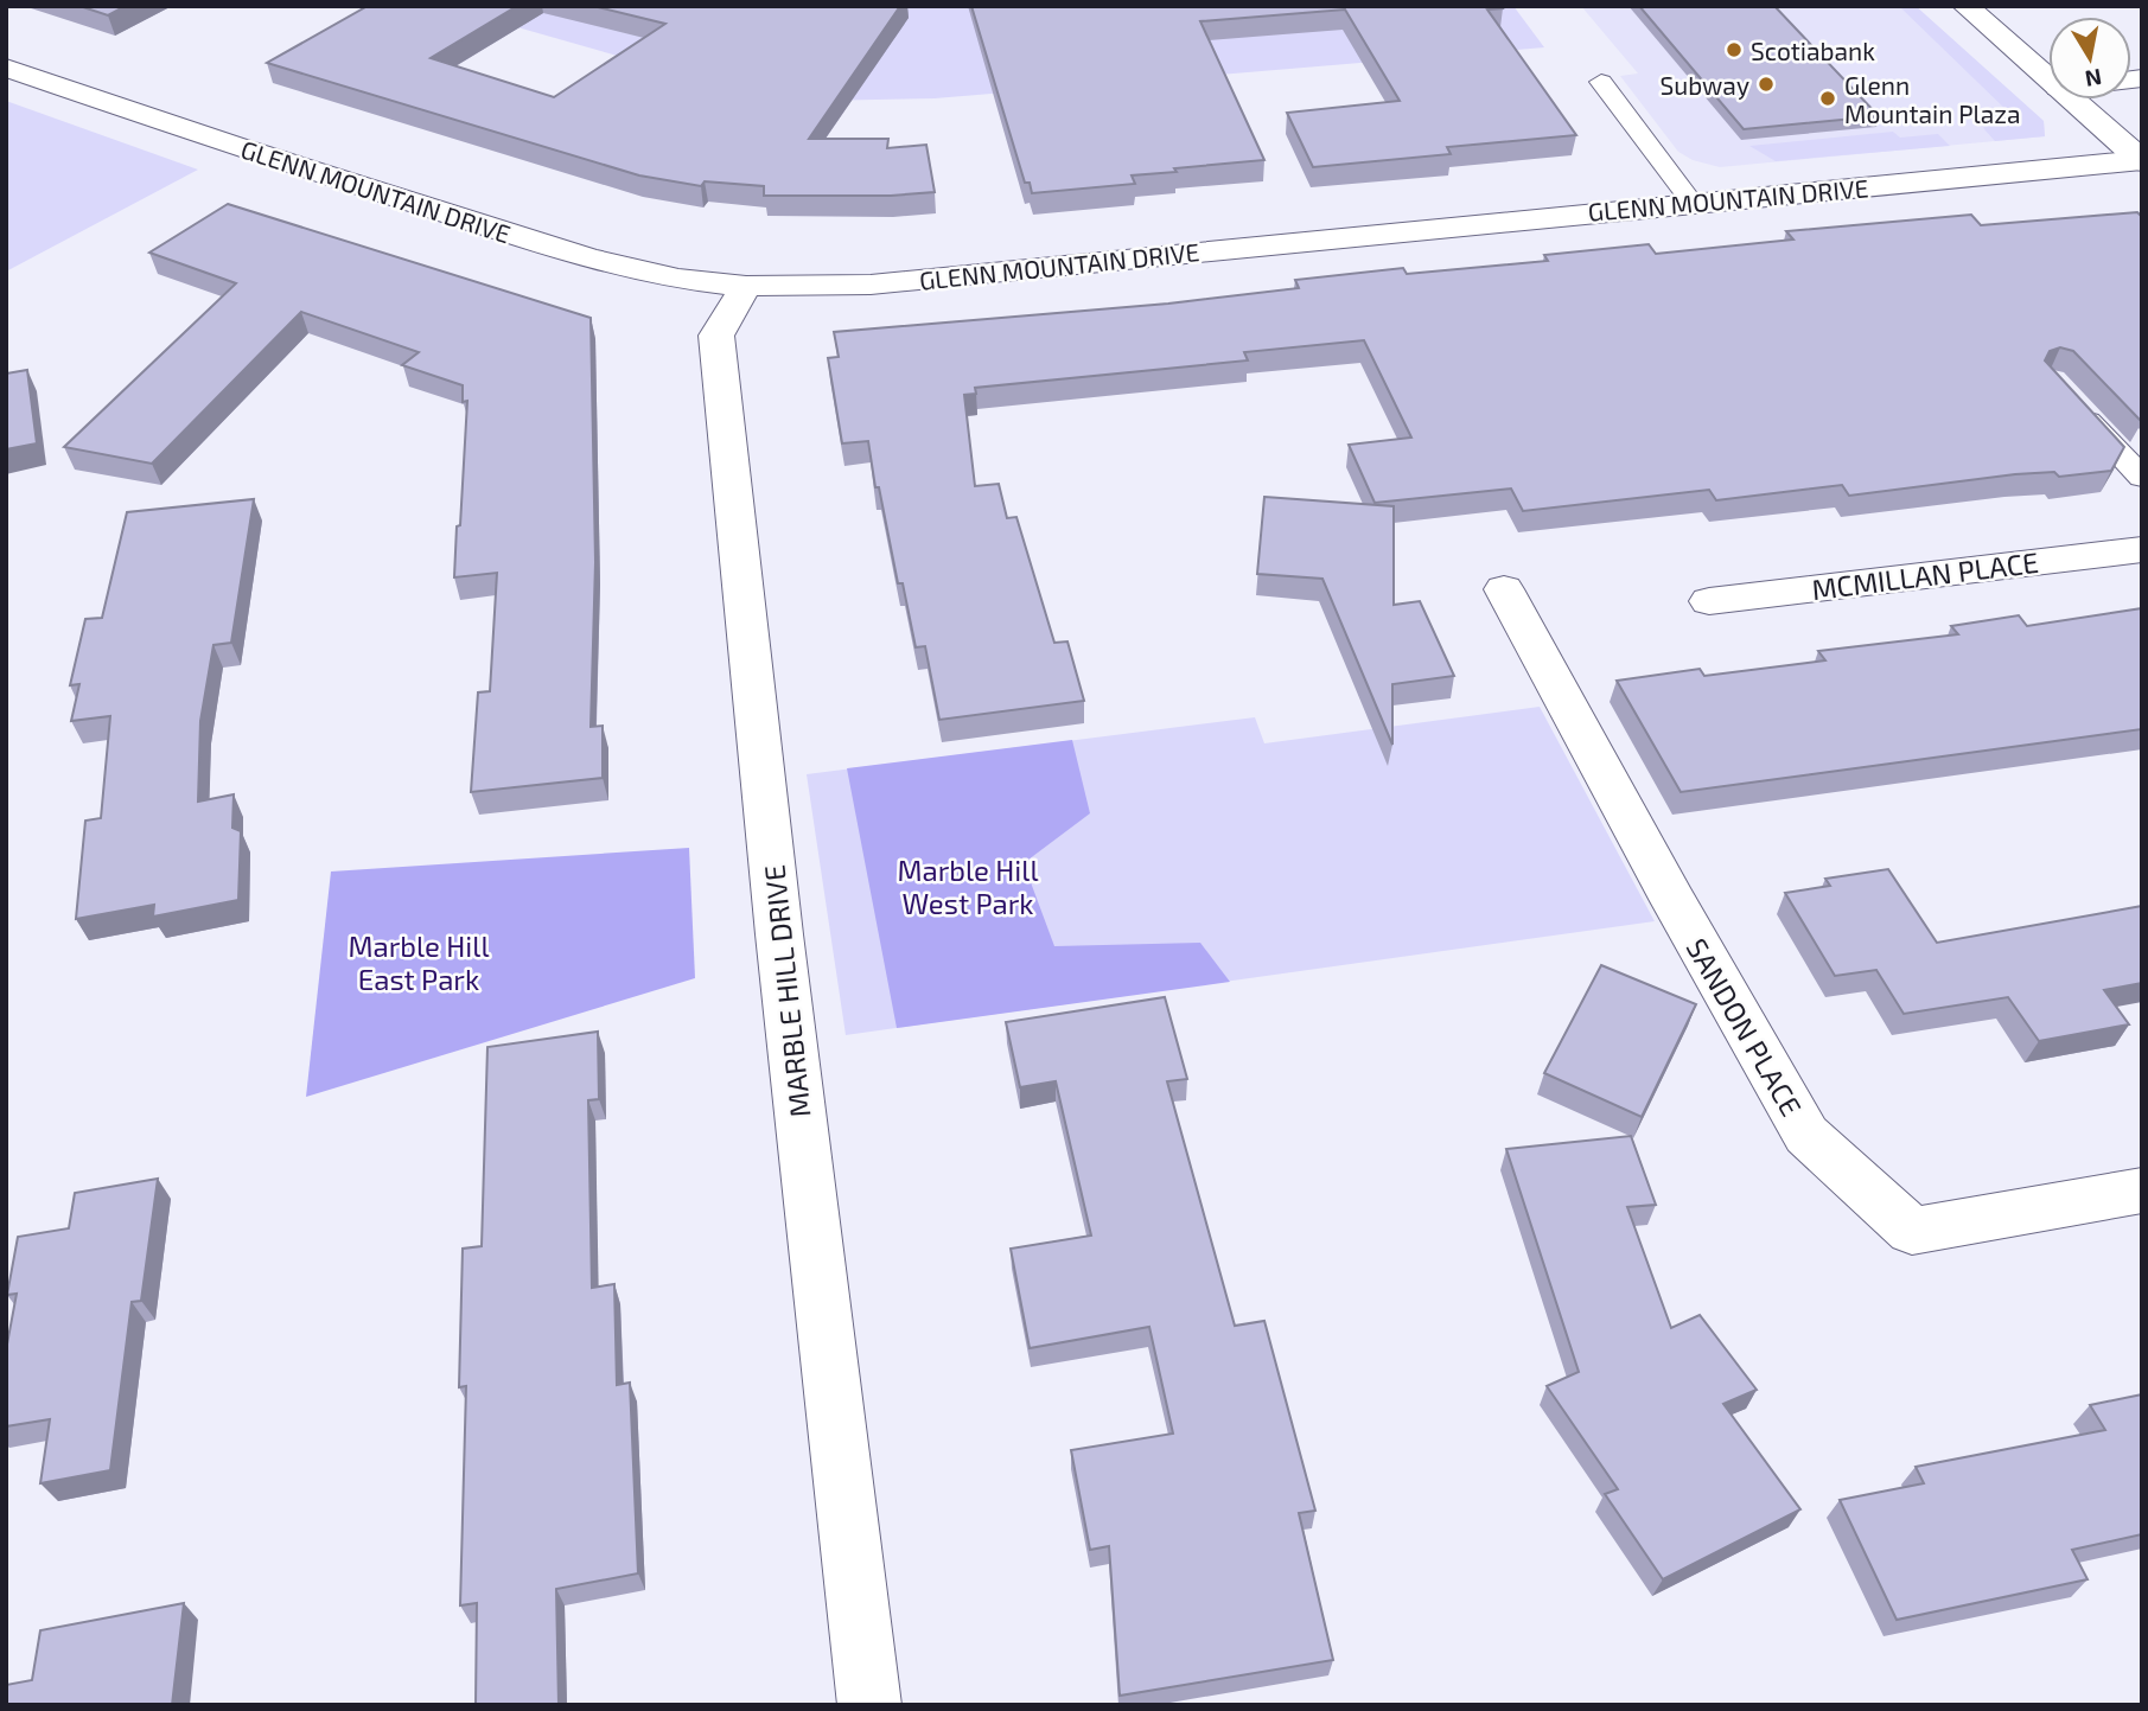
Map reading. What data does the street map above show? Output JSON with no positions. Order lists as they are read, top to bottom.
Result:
{
  "streets": {
    "street": [
      "GLENN MOUNTAIN DRIVE",
      "MCMILLAN PLACE",
      "MARBLE HILL DRIVE",
      "SANDON PLACE"
    ]
  },
  "crossings": [
    ["GLENN MOUNTAIN DRIVE", "MARBLE HILL DRIVE"]
  ],
  "parks": ["Marble Hill West Park", "Marble Hill East Park"],
  "places": ["Scotiabank", "Subway", "Glenn Mountain Plaza"],
  "north": "bottom"
}
